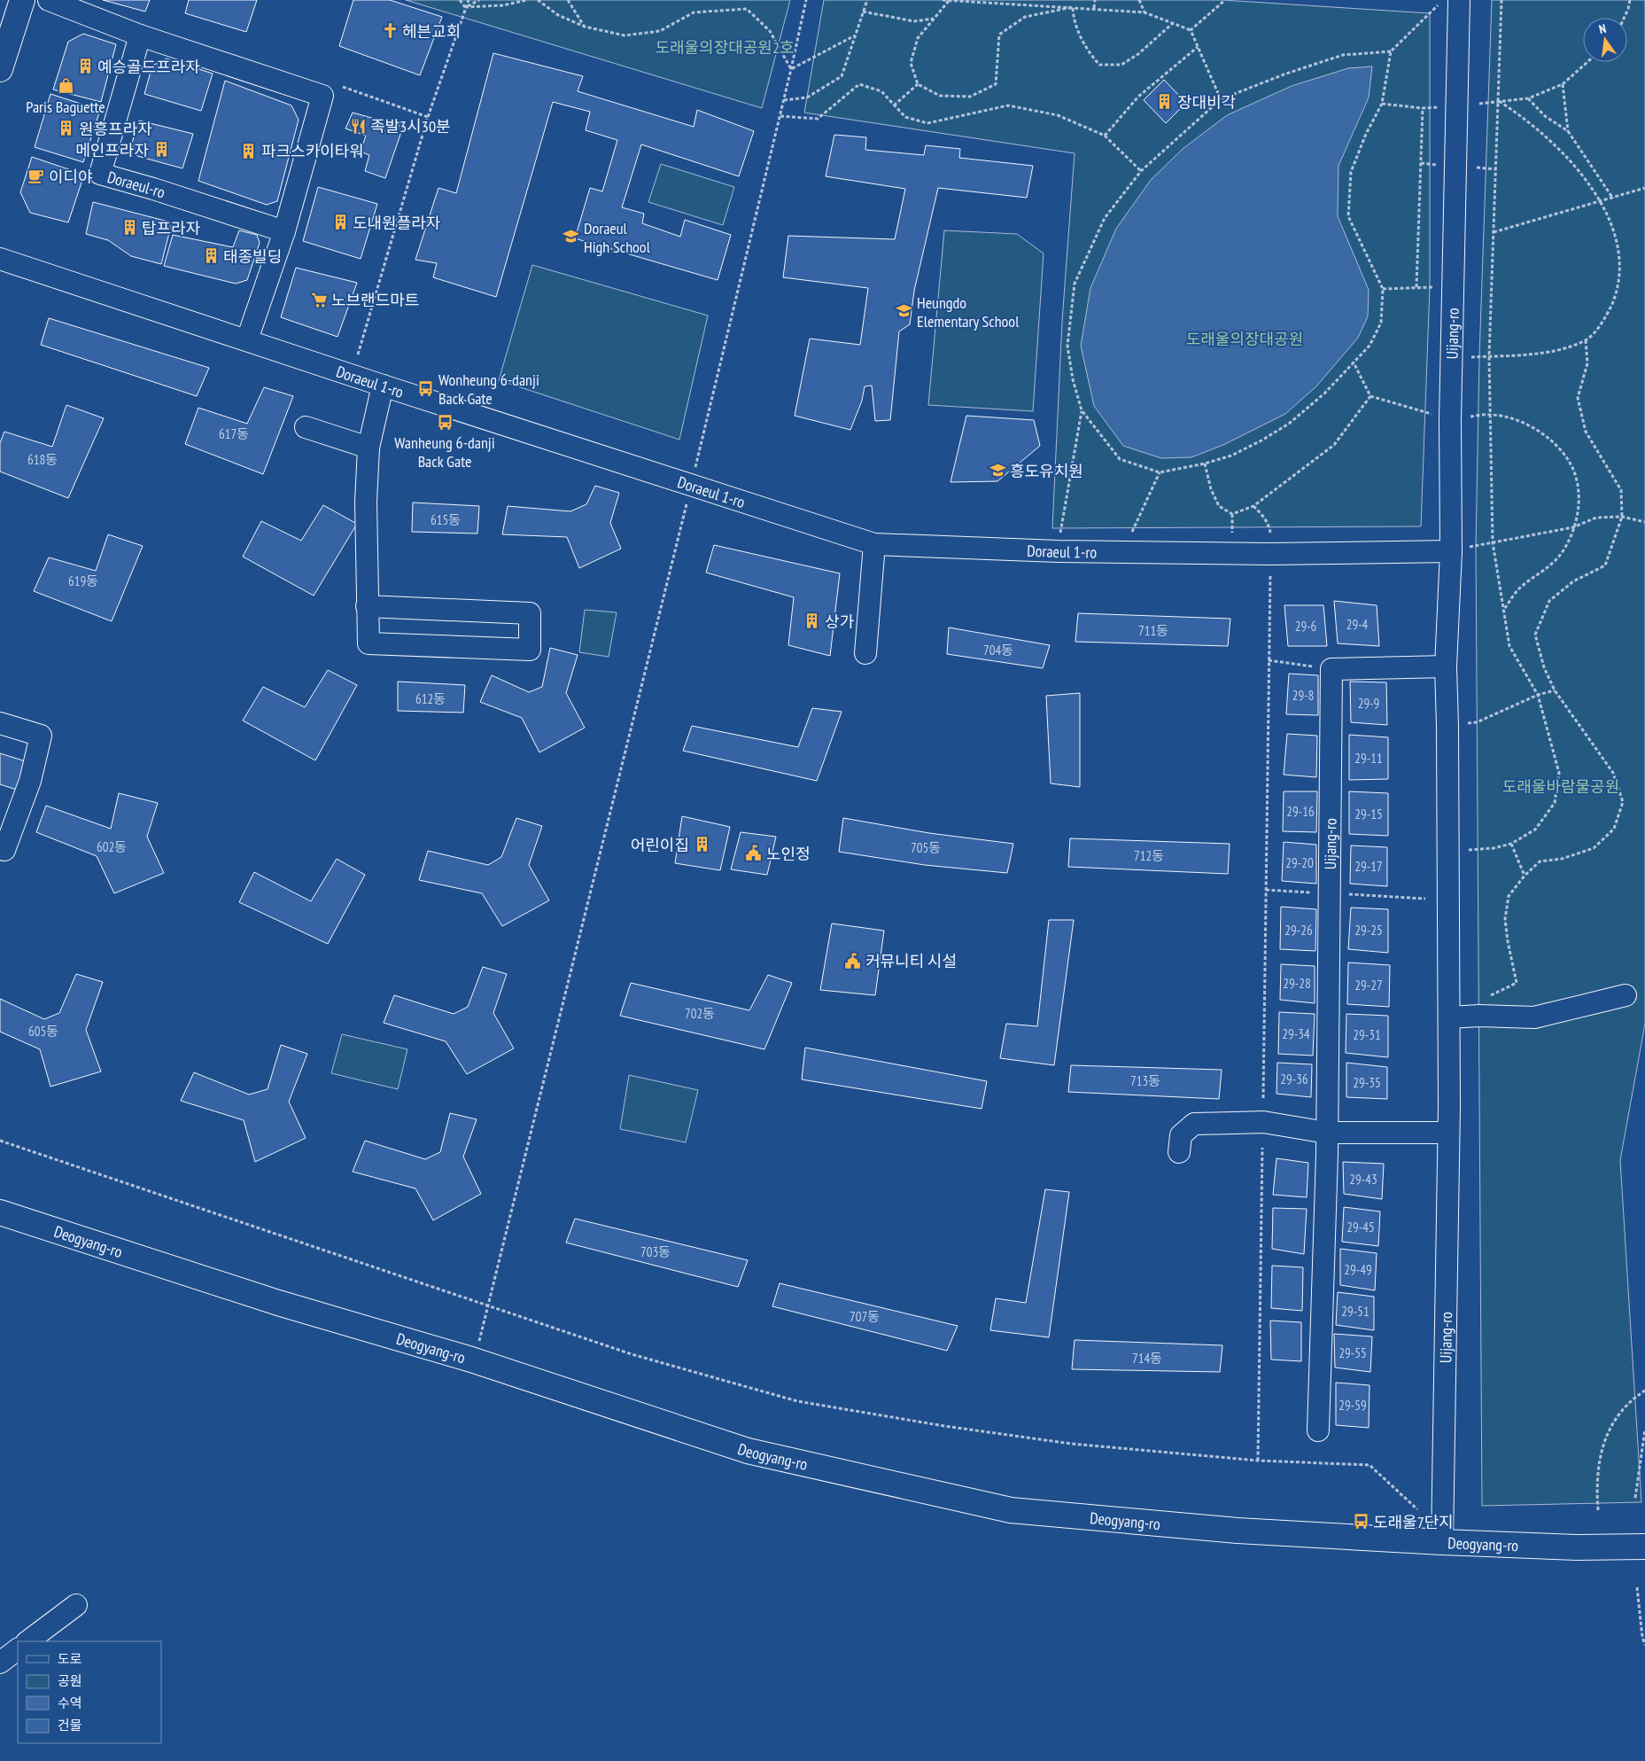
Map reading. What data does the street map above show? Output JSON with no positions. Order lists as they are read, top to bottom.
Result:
{
  "streets": {
    "main road": ["Deogyang-ro"],
    "street": ["Doraeul-ro", "Uijang-ro", "Doraeul 1-ro"]
  },
  "crossings": [
    ["Uijang-ro", "Doraeul 1-ro"],
    ["Uijang-ro", "Deogyang-ro"]
  ],
  "parks": ["도래울의장대공원2호", "도래울의장대공원", "도래울바람물공원"],
  "places": {
    "church": ["헤븐교회"],
    "building": [
      "예승골드프라자",
      "장대비각",
      "원흥프라자",
      "메인프라자",
      "파크스카이타워",
      "도내원플라자",
      "탑프라자",
      "태종빌딩",
      "상가",
      "어린이집"
    ],
    "shop": ["Paris Baguette"],
    "restaurant": ["족발3시30분"],
    "cafe": ["이디야"],
    "school or university": ["Doraeul High School", "Heungdo Elementary School", "흥도유치원"],
    "supermarket": ["노브랜드마트"],
    "bus stop": ["Wonheung 6-danji Back Gate", "Wanheung 6-danji Back Gate", "도래울7단지"],
    "public building": ["노인정", "커뮤니티 시설"]
  },
  "house_numbers": [
    "617동",
    "618동",
    "615동",
    "619동",
    "29-4",
    "29-6",
    "711동",
    "704동",
    "29-8",
    "612동",
    "29-9",
    "29-11",
    "29-16",
    "29-15",
    "602동",
    "705동",
    "712동",
    "29-20",
    "29-17",
    "29-26",
    "29-25",
    "29-28",
    "29-27",
    "702동",
    "605동",
    "29-34",
    "29-31",
    "29-36",
    "713동",
    "29-35",
    "29-43",
    "29-45",
    "703동",
    "29-49",
    "29-51",
    "707동",
    "29-55",
    "714동",
    "29-59"
  ],
  "legend": [
    "도로",
    "공원",
    "수역",
    "건물"
  ],
  "north": "top"
}
